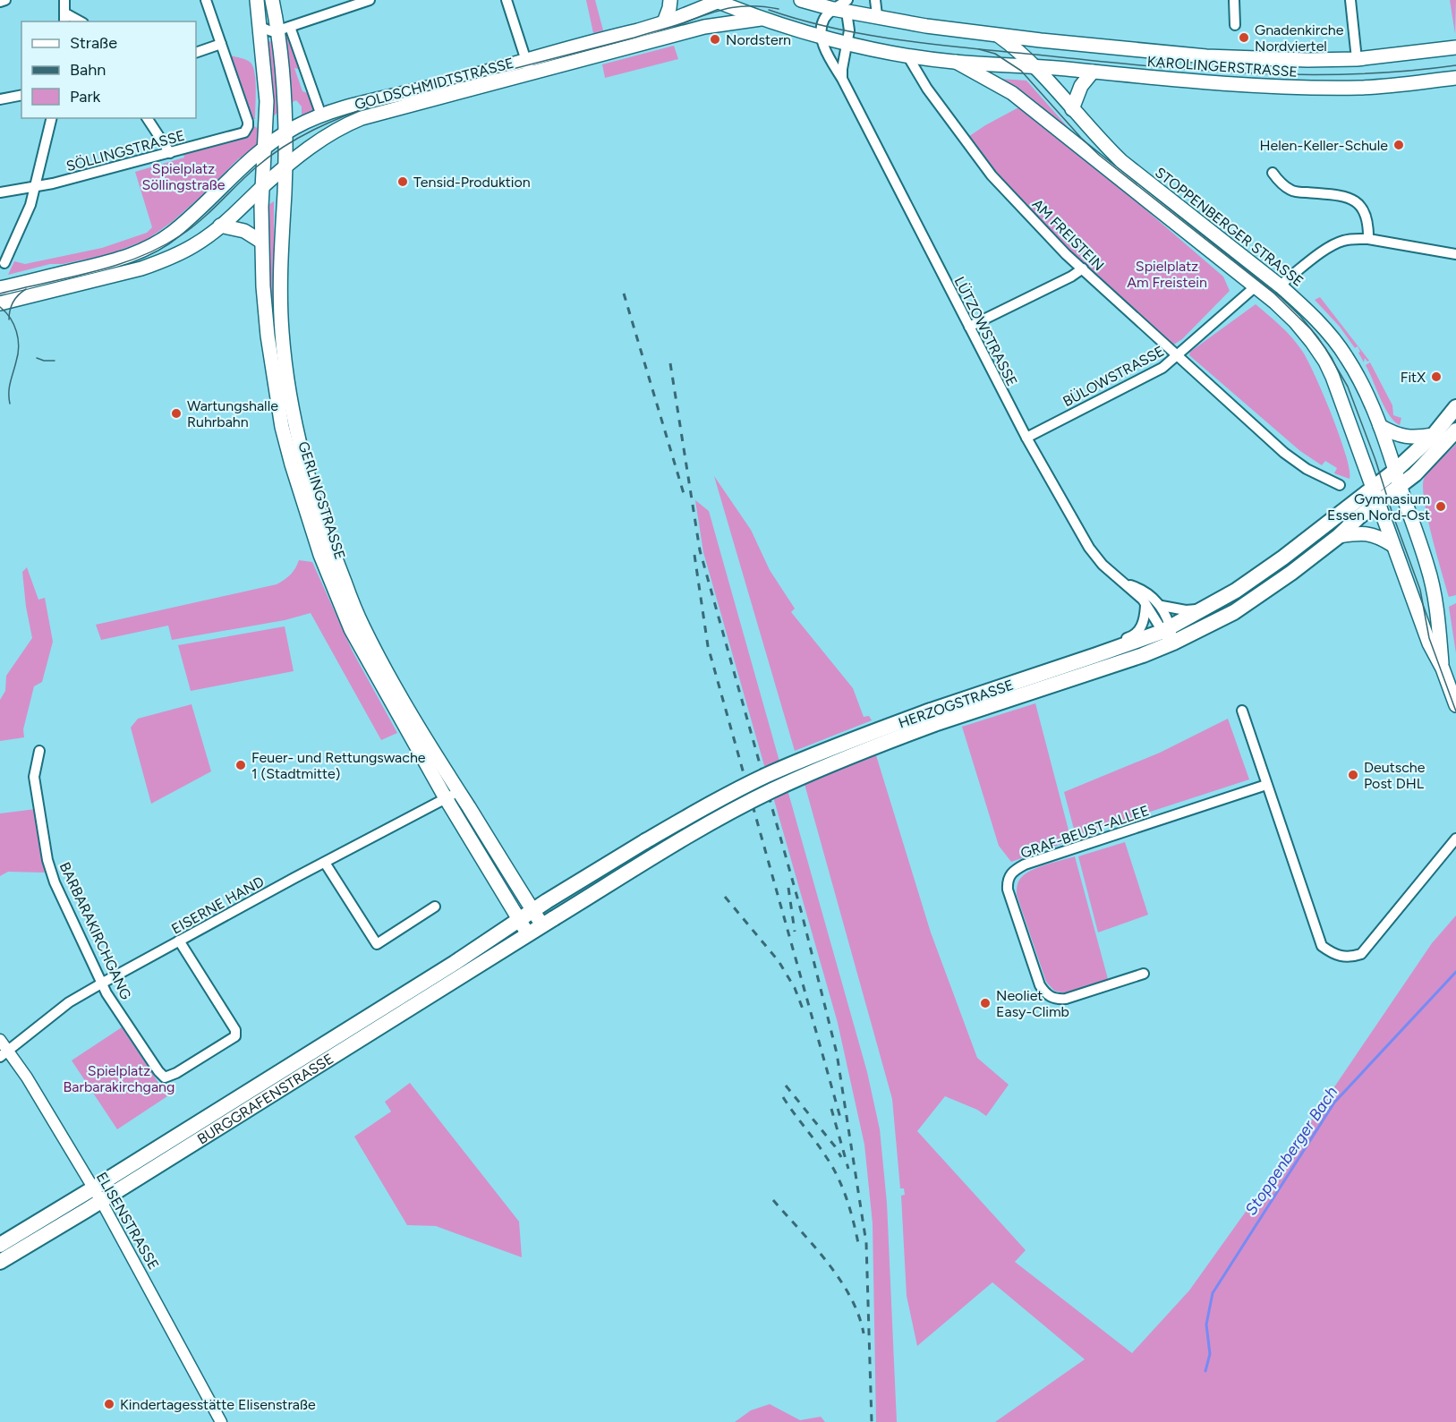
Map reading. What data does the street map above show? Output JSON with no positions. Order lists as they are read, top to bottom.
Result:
{
  "streets": {
    "main road": [
      "KAROLINGERSTRASSE",
      "GOLDSCHMIDTSTRASSE",
      "STOPPENBERGER STRASSE",
      "GERLINGSTRASSE",
      "HERZOGSTRASSE",
      "BURGGRAFENSTRASSE"
    ],
    "street": [
      "SÖLLINGSTRASSE",
      "AM FREISTEIN",
      "LÜTZOWSTRASSE",
      "BÜLOWSTRASSE",
      "GRAF-BEUST-ALLEE",
      "EISERNE HAND",
      "BARBARAKIRCHGANG",
      "ELISENSTRASSE"
    ]
  },
  "crossings": [
    ["KAROLINGERSTRASSE", "STOPPENBERGER STRASSE"],
    ["GOLDSCHMIDTSTRASSE", "STOPPENBERGER STRASSE"],
    ["GOLDSCHMIDTSTRASSE", "GERLINGSTRASSE"],
    ["STOPPENBERGER STRASSE", "AM FREISTEIN"],
    ["STOPPENBERGER STRASSE", "LÜTZOWSTRASSE"],
    ["STOPPENBERGER STRASSE", "BÜLOWSTRASSE"],
    ["STOPPENBERGER STRASSE", "HERZOGSTRASSE"],
    ["AM FREISTEIN", "BÜLOWSTRASSE"],
    ["LÜTZOWSTRASSE", "BÜLOWSTRASSE"],
    ["LÜTZOWSTRASSE", "HERZOGSTRASSE"],
    ["GERLINGSTRASSE", "HERZOGSTRASSE"],
    ["GERLINGSTRASSE", "EISERNE HAND"],
    ["GERLINGSTRASSE", "BURGGRAFENSTRASSE"],
    ["HERZOGSTRASSE", "BURGGRAFENSTRASSE"],
    ["EISERNE HAND", "BARBARAKIRCHGANG"],
    ["EISERNE HAND", "ELISENSTRASSE"],
    ["BURGGRAFENSTRASSE", "ELISENSTRASSE"]
  ],
  "water": ["Stoppenberger Bach"],
  "parks": ["Spielplatz Söllingstraße", "Spielplatz Am Freistein", "Spielplatz Barbarakirchgang"],
  "places": [
    "Gnadenkirche Nordviertel",
    "Nordstern",
    "Helen-Keller-Schule",
    "Tensid-Produktion",
    "FitX",
    "Wartungshalle Ruhrbahn",
    "Gymnasium Essen Nord-Ost",
    "Feuer- und Rettungswache 1 (Stadtmitte)",
    "Deutsche Post DHL",
    "Neoliet Easy-Climb",
    "Kindertagesstätte Elisenstraße"
  ],
  "legend": ["Straße", "Bahn", "Park"]
}
